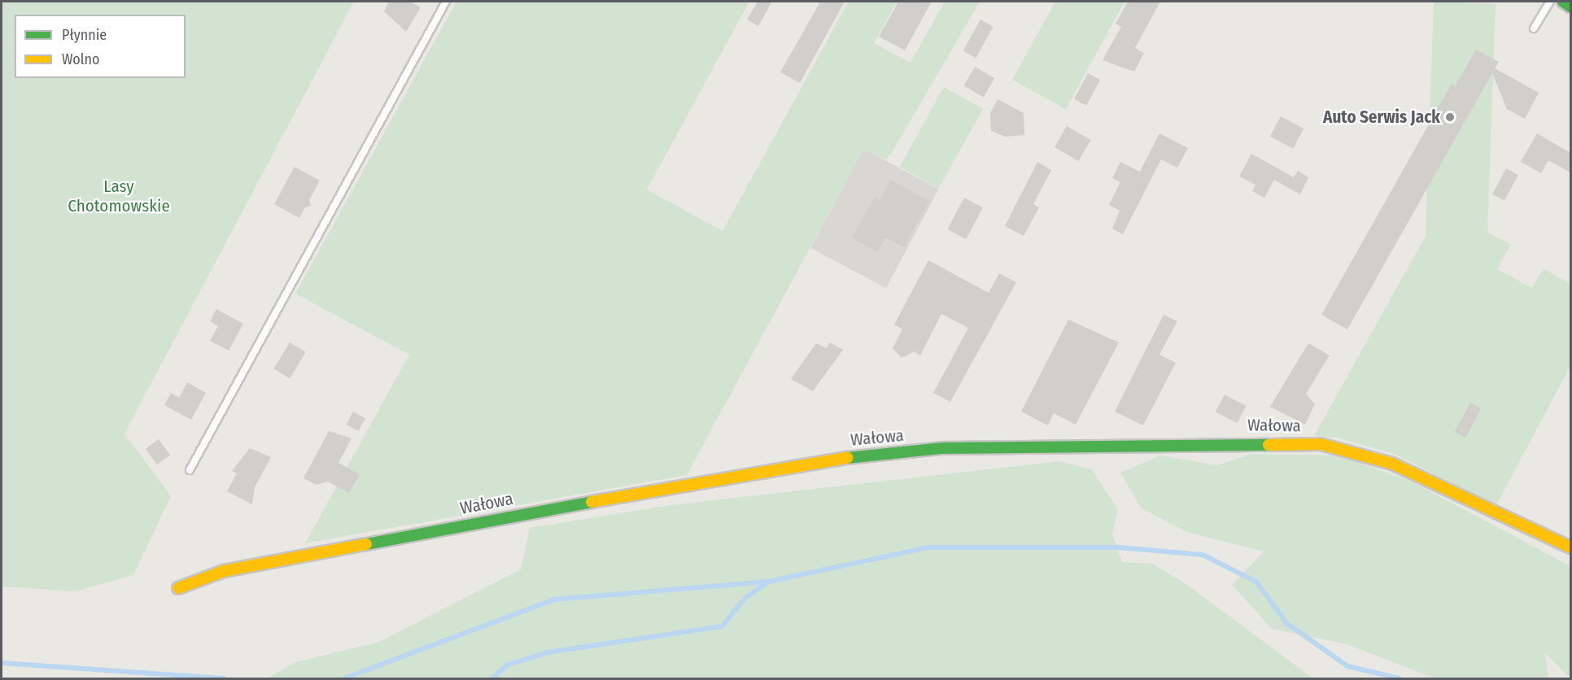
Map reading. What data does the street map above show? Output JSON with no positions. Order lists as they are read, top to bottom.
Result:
{
  "streets": {
    "street": ["Wałowa"]
  },
  "parks": ["Lasy Chotomowskie"],
  "places": ["Auto Serwis Jack"],
  "legend": ["Płynnie", "Wolno"]
}
